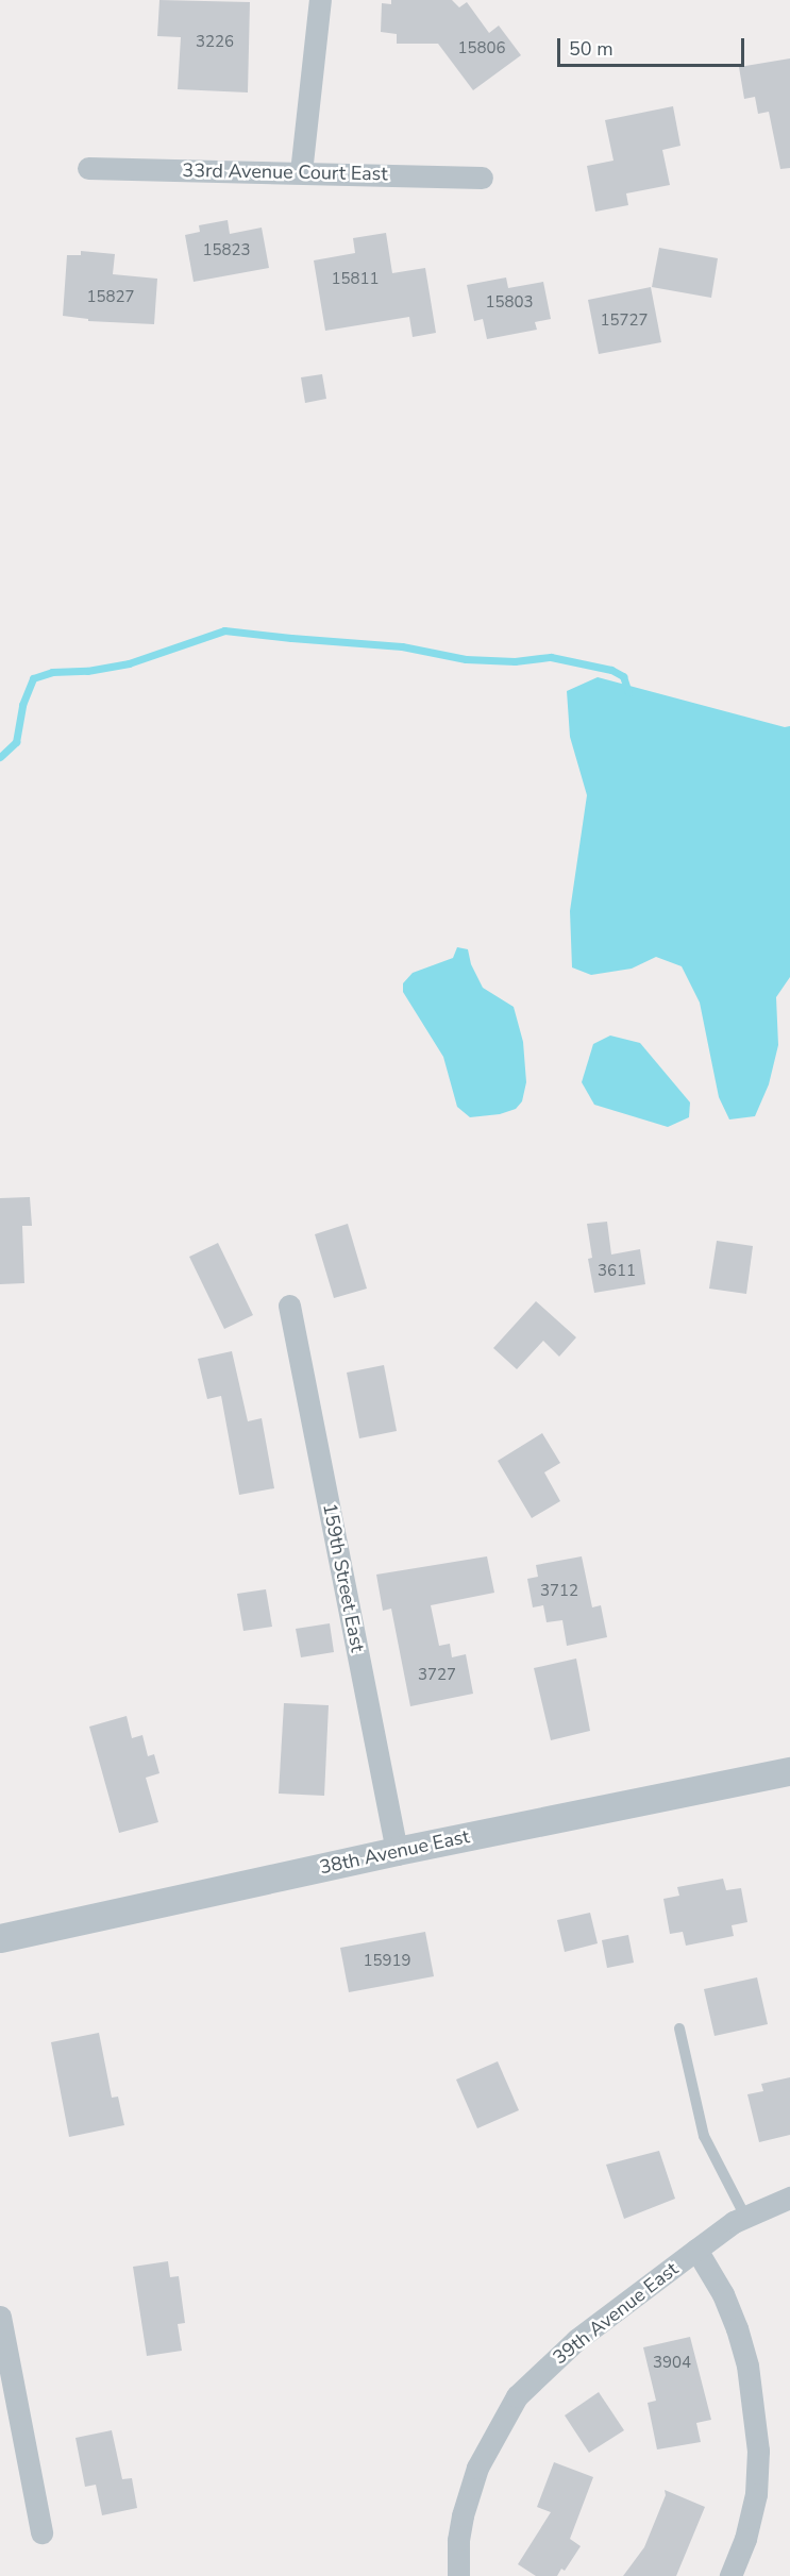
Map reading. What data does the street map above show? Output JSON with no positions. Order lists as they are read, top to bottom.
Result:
{
  "streets": {
    "street": [
      "33rd Avenue Court East",
      "159th Street East",
      "38th Avenue East",
      "39th Avenue East"
    ]
  },
  "crossings": [
    ["159th Street East", "38th Avenue East"]
  ],
  "house_numbers": [
    "3226",
    "15806",
    "15823",
    "15811",
    "15827",
    "15803",
    "15727",
    "3611",
    "3712",
    "3727",
    "15919",
    "3904"
  ],
  "scale_bar": "50 m"
}
